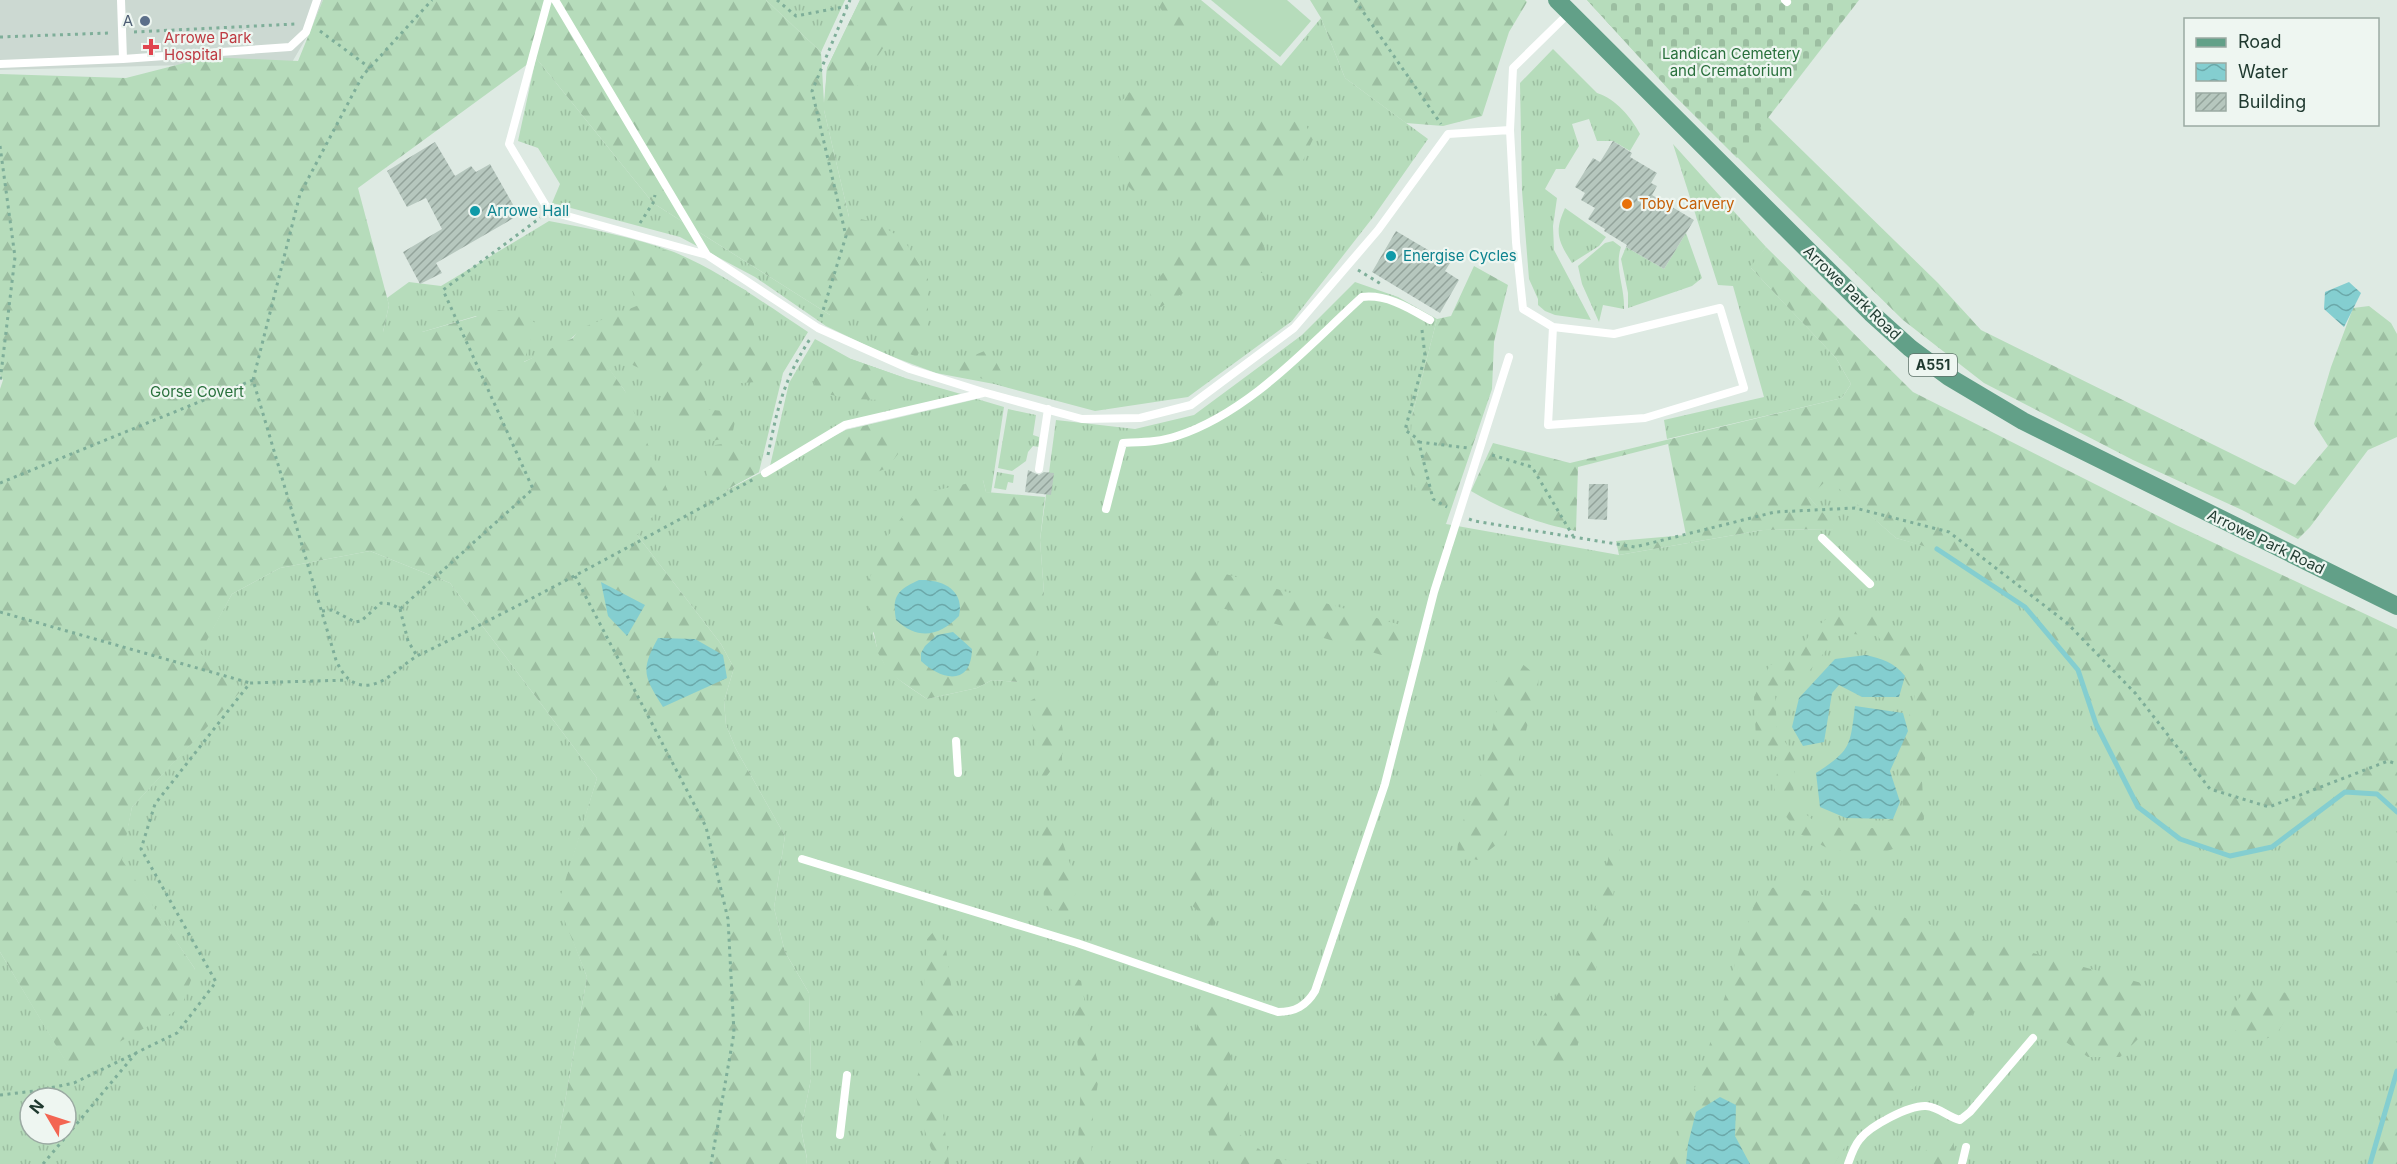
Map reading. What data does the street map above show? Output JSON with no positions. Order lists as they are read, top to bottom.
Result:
{
  "streets": {
    "main road": ["Arrowe Park Road", "A551"]
  },
  "parks": ["Landican Cemetery and Crematorium", "Gorse Covert"],
  "places": {
    "other": [
      "A",
      "Toby Carvery",
      "Arrowe Hall",
      "Energise Cycles"
    ],
    "health": ["Arrowe Park Hospital"]
  },
  "legend": ["Road", "Water", "Building"],
  "north": "top left"
}
